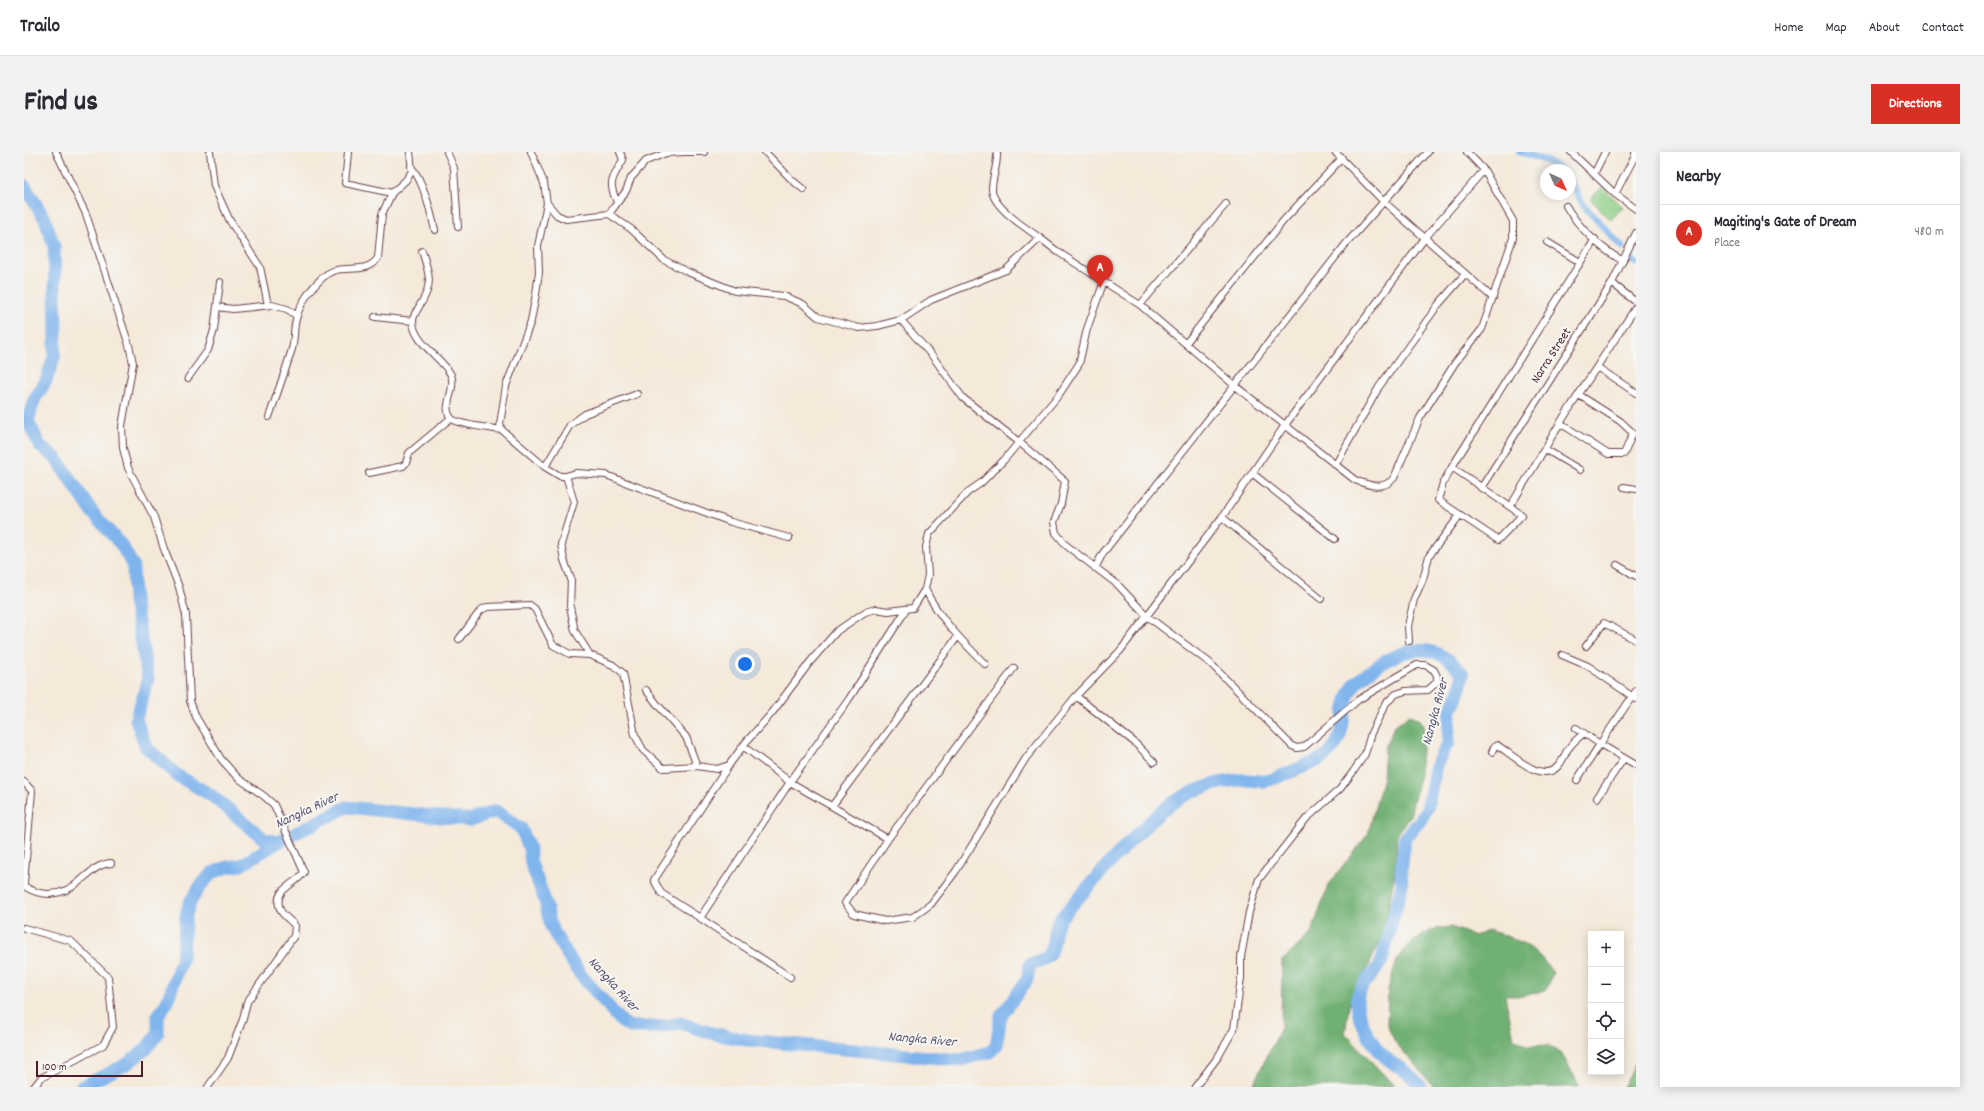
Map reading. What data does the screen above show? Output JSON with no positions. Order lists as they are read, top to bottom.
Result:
{
  "streets": {
    "street": ["Narra Street"]
  },
  "water": ["Nangka River"],
  "scale_bar": "100 m",
  "north": "bottom right",
  "page": {
    "header": "Trailo",
    "nav": [
      "Home",
      "Map",
      "About",
      "Contact"
    ],
    "title": "Find us",
    "buttons": "Directions",
    "heading": "Nearby",
    "list": [
      {
        "mark": "A",
        "name": "Magiting's Gate of Dream",
        "note": "Place",
        "value": "480 m"
      }
    ],
    "pins": "A",
    "map_buttons": ["+", "−"],
    "scale": "100 m"
  }
}
